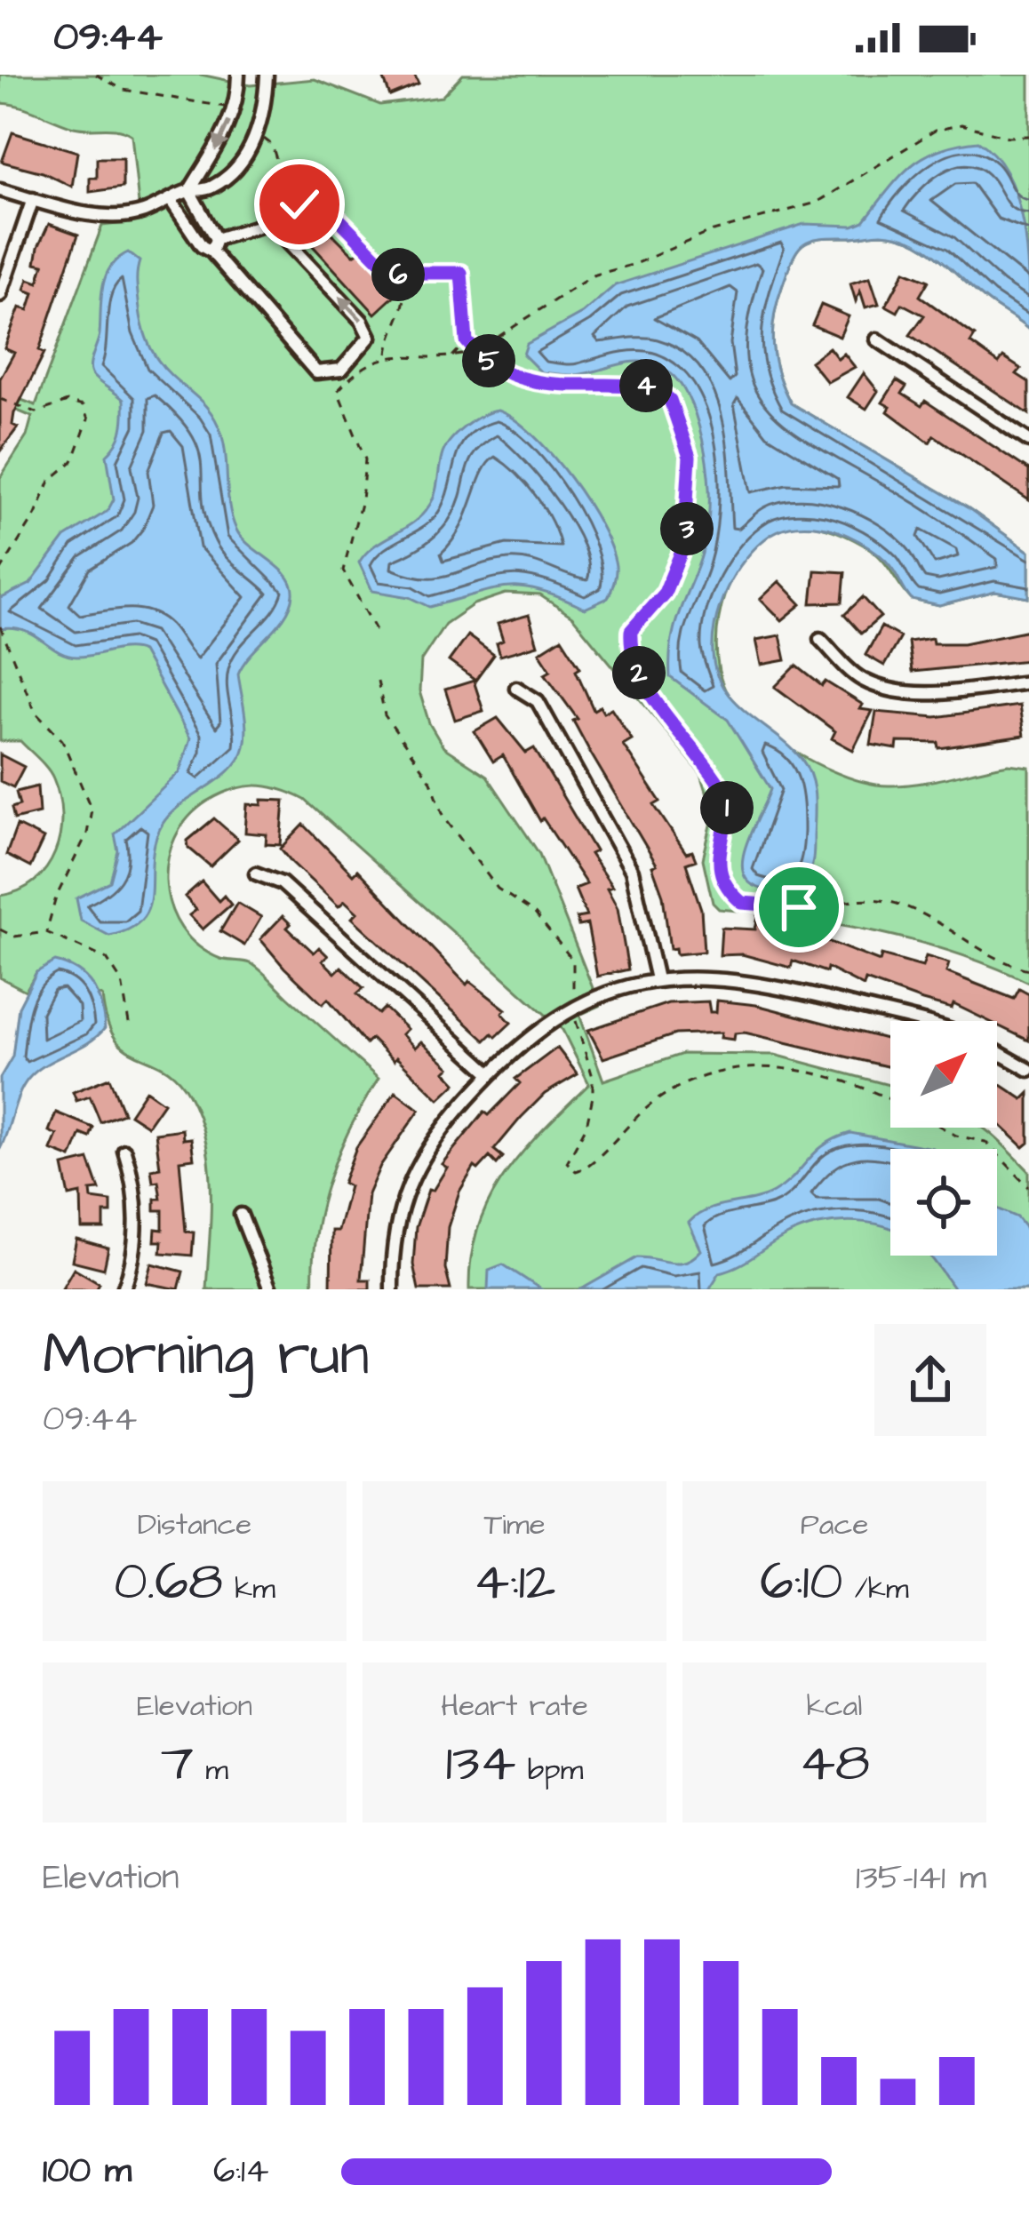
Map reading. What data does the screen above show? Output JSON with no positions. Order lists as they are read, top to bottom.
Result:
{
  "north": "top right",
  "page": {
    "status": "09:44",
    "pins": [
      "6",
      "5",
      "4",
      "3",
      "2",
      "1"
    ],
    "heading": ["Morning run", "09:44"],
    "stats": [
      ["Distance", "0.68 km"],
      ["Time", "4:12"],
      ["Pace", "6:10 /km"],
      ["Elevation", "7 m"],
      ["Heart rate", "134 bpm"],
      ["kcal", "48"]
    ],
    "chart": ["Elevation", "135–141 m"],
    "list": [
      {
        "name": "100 m",
        "note": "6:14"
      }
    ]
  }
}
